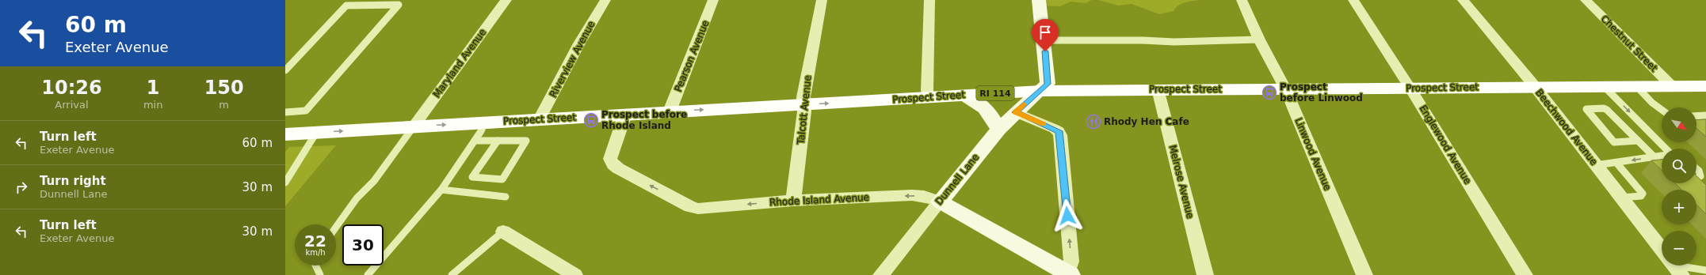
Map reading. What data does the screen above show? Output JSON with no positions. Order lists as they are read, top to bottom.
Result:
{
  "streets": {
    "main road": ["Prospect Street", "RI 114"],
    "street": [
      "Chestnut Street",
      "Pearson Avenue",
      "Riverview Avenue",
      "Maryland Avenue",
      "Talcott Avenue",
      "Beechwood Avenue",
      "Englewood Avenue",
      "Linwood Avenue",
      "Dunnell Lane",
      "Melrose Avenue",
      "Rhode Island Avenue"
    ]
  },
  "crossings": [
    ["Chestnut Street", "Prospect Street"],
    ["Pearson Avenue", "Prospect Street"],
    ["Riverview Avenue", "Prospect Street"],
    ["Maryland Avenue", "Prospect Street"],
    ["Prospect Street", "Talcott Avenue"],
    ["Prospect Street", "Beechwood Avenue"],
    ["Prospect Street", "Englewood Avenue"],
    ["Prospect Street", "Linwood Avenue"],
    ["Prospect Street", "Dunnell Lane"],
    ["Prospect Street", "Melrose Avenue"],
    ["Prospect Street", "Rhode Island Avenue"],
    ["Talcott Avenue", "Rhode Island Avenue"],
    ["Dunnell Lane", "Rhode Island Avenue"]
  ],
  "one_way": ["Rhode Island Avenue"],
  "places": {
    "bus stop": ["Prospect before Linwood", "Prospect before Rhode Island"],
    "restaurant": ["Rhody Hen Cafe"]
  },
  "north": "bottom right",
  "page": {
    "turn": ["60 m", "Exeter Avenue"],
    "eta": [
      "10:26",
      "Arrival",
      "1",
      "min",
      "150",
      "m"
    ],
    "map_buttons": ["+", "−"],
    "list": [
      {
        "name": "Turn left",
        "note": "Exeter Avenue",
        "value": "60 m"
      },
      {
        "name": "Turn right",
        "note": "Dunnell Lane",
        "value": "30 m"
      },
      {
        "name": "Turn left",
        "note": "Exeter Avenue",
        "value": "30 m"
      }
    ],
    "speed": "22 km/h",
    "limit": "30"
  }
}
